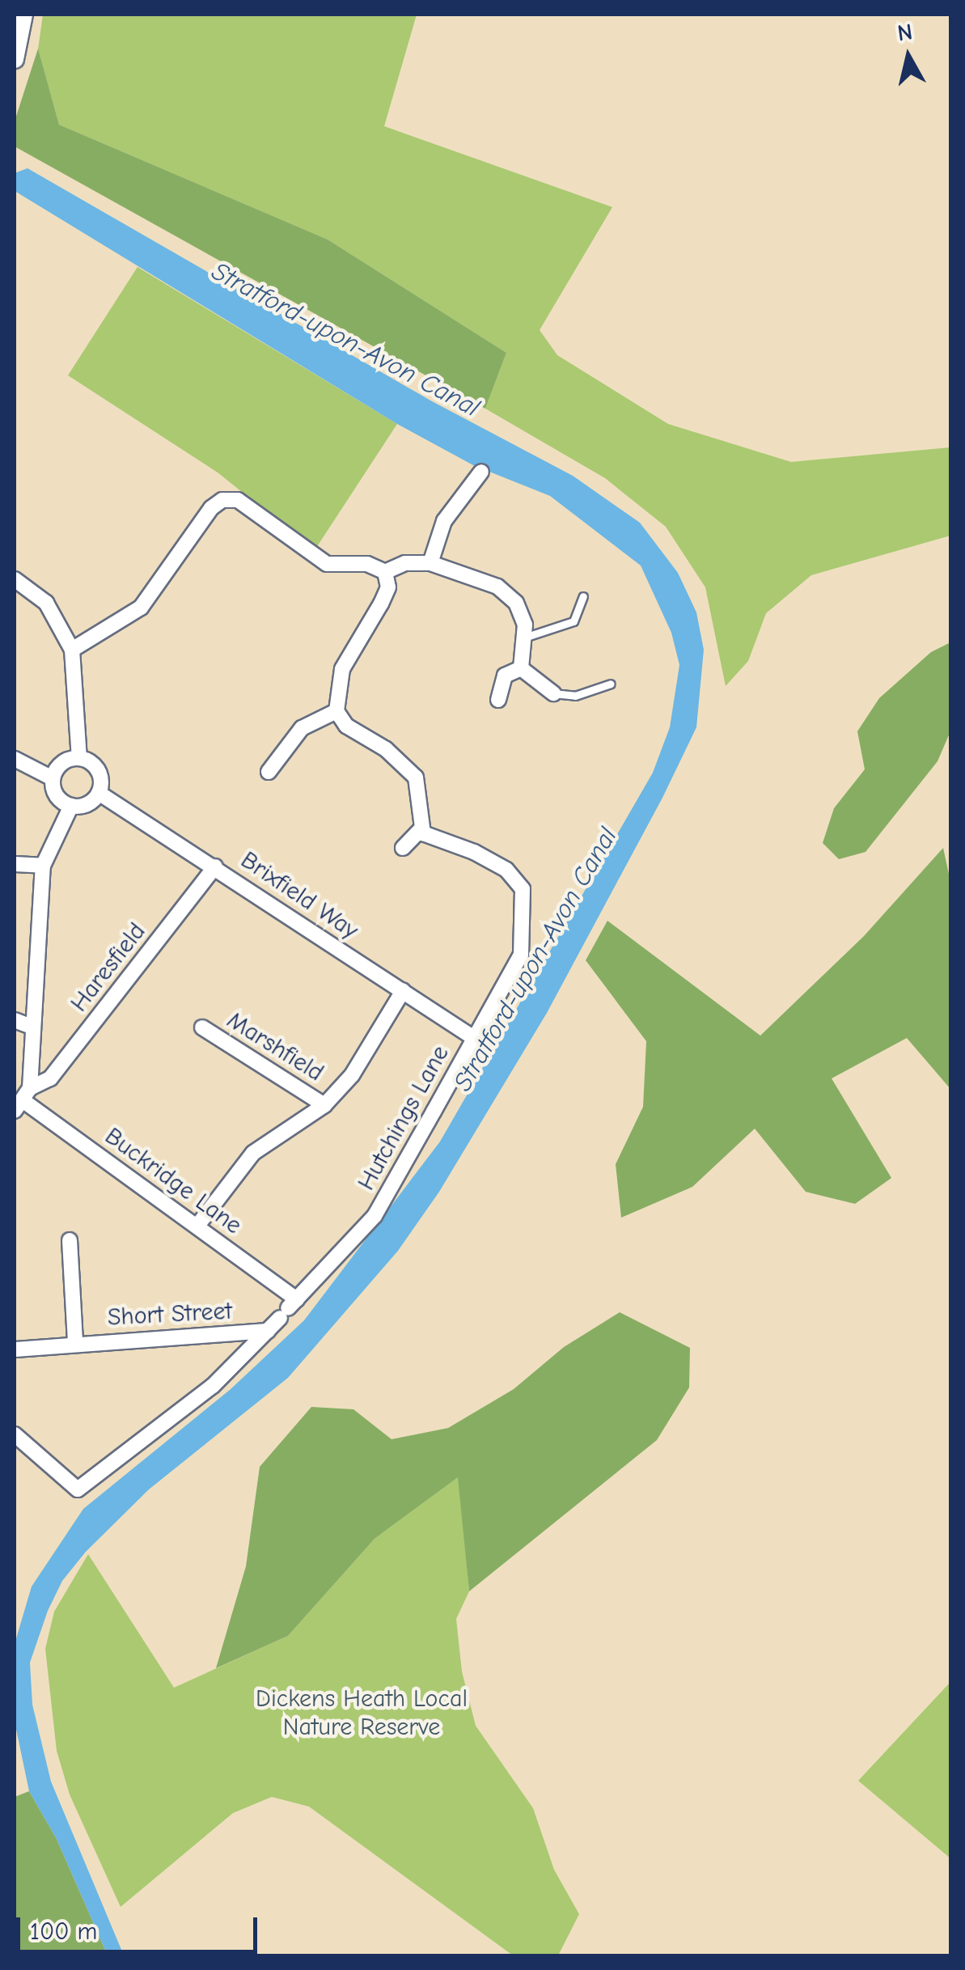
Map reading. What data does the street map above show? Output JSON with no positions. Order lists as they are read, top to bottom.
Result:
{
  "streets": {
    "street": [
      "Brixfield Way",
      "Haresfield",
      "Marshfield",
      "Hutchings Lane",
      "Buckridge Lane",
      "Short Street"
    ]
  },
  "crossings": [
    ["Brixfield Way", "Haresfield"],
    ["Brixfield Way", "Marshfield"],
    ["Brixfield Way", "Hutchings Lane"],
    ["Haresfield", "Buckridge Lane"],
    ["Marshfield", "Buckridge Lane"],
    ["Hutchings Lane", "Buckridge Lane"],
    ["Hutchings Lane", "Short Street"]
  ],
  "water": ["Stratford-upon-Avon Canal"],
  "parks": ["Dickens Heath Local Nature Reserve"],
  "scale_bar": "100 m",
  "north": "top"
}
